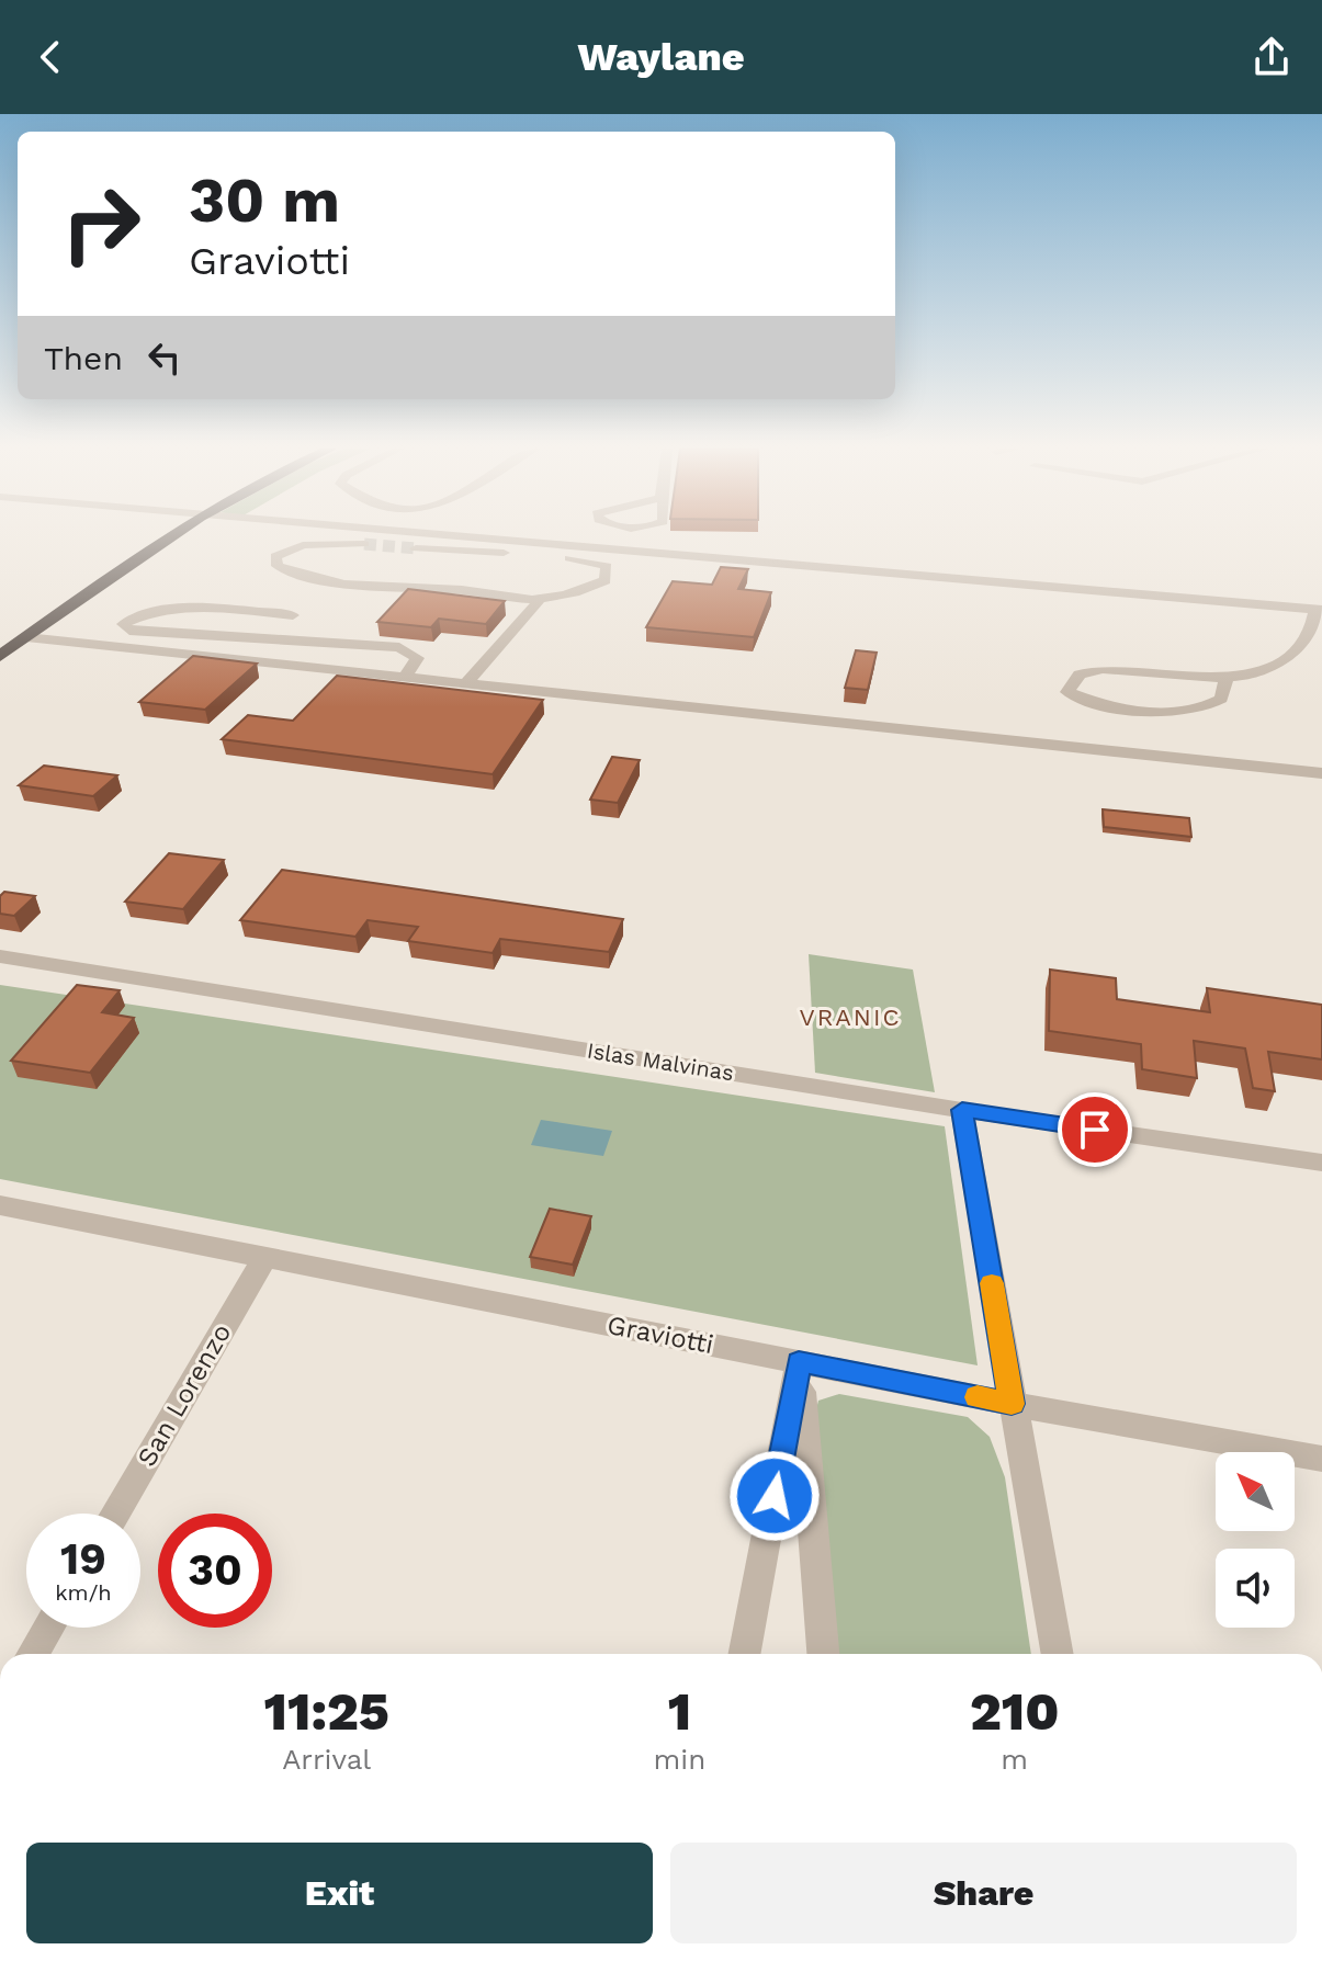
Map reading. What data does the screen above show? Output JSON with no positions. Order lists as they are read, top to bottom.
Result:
{
  "streets": {
    "street": ["Islas Malvinas", "Graviotti", "San Lorenzo"]
  },
  "crossings": [
    ["Graviotti", "San Lorenzo"]
  ],
  "districts": ["VRANIC"],
  "north": "top left",
  "page": {
    "header": "Waylane",
    "turn": ["30 m", "Graviotti"],
    "then": "Then",
    "speed": "19 km/h",
    "limit": "30",
    "eta": [
      "11:25",
      "Arrival",
      "1",
      "min",
      "210",
      "m"
    ],
    "buttons": ["Exit", "Share"]
  }
}
